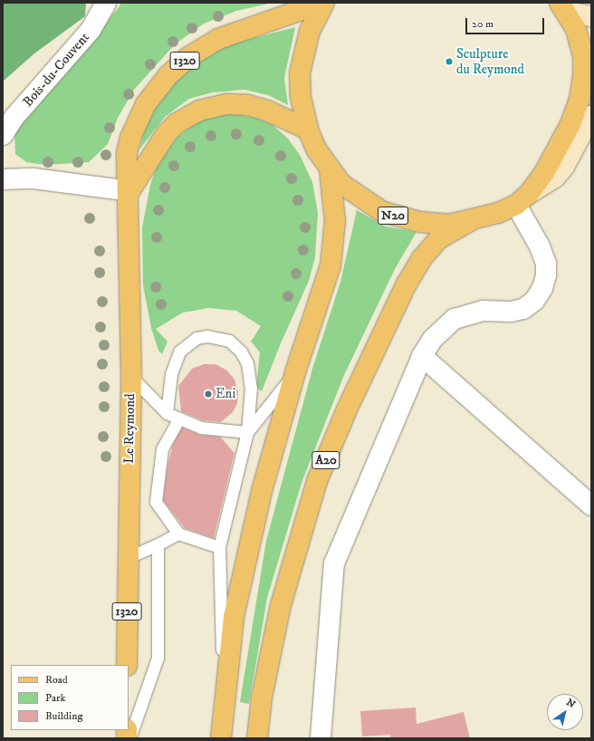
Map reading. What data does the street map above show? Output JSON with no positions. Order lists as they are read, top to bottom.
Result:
{
  "streets": {
    "main road": [
      "1320",
      "N20",
      "Le Reymond",
      "A20"
    ],
    "street": ["Bois-du-Couvent"]
  },
  "crossings": [
    ["1320", "N20"],
    ["1320", "Le Reymond"],
    ["N20", "A20"]
  ],
  "places": ["Sculpture du Reymond", "Eni"],
  "legend": ["Road", "Park", "Building"],
  "scale_bar": "20 m",
  "north": "top right"
}
